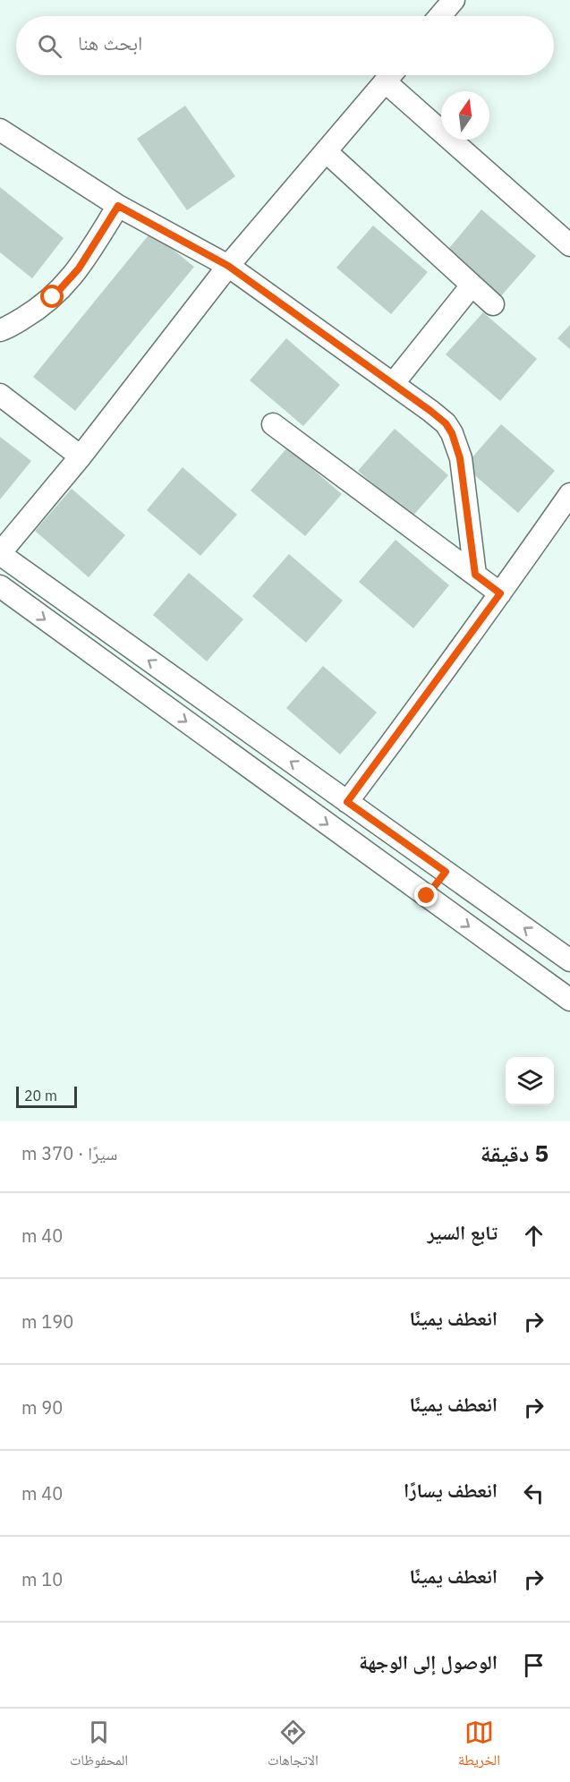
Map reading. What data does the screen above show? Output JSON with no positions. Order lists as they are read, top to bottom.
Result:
{
  "scale_bar": "20 m",
  "north": "top",
  "page": {
    "search": "ابحث هنا",
    "scale": "20 m",
    "heading": ["5 دقيقة", "سيرًا · 370 m"],
    "list": [
      ["تابع السير", "40 m"],
      ["انعطف يمينًا", "190 m"],
      ["انعطف يمينًا", "90 m"],
      ["انعطف يسارًا", "40 m"],
      ["انعطف يمينًا", "10 m"],
      "الوصول إلى الوجهة"
    ],
    "nav": ["الخريطة", "الاتجاهات", "المحفوظات"]
  }
}
